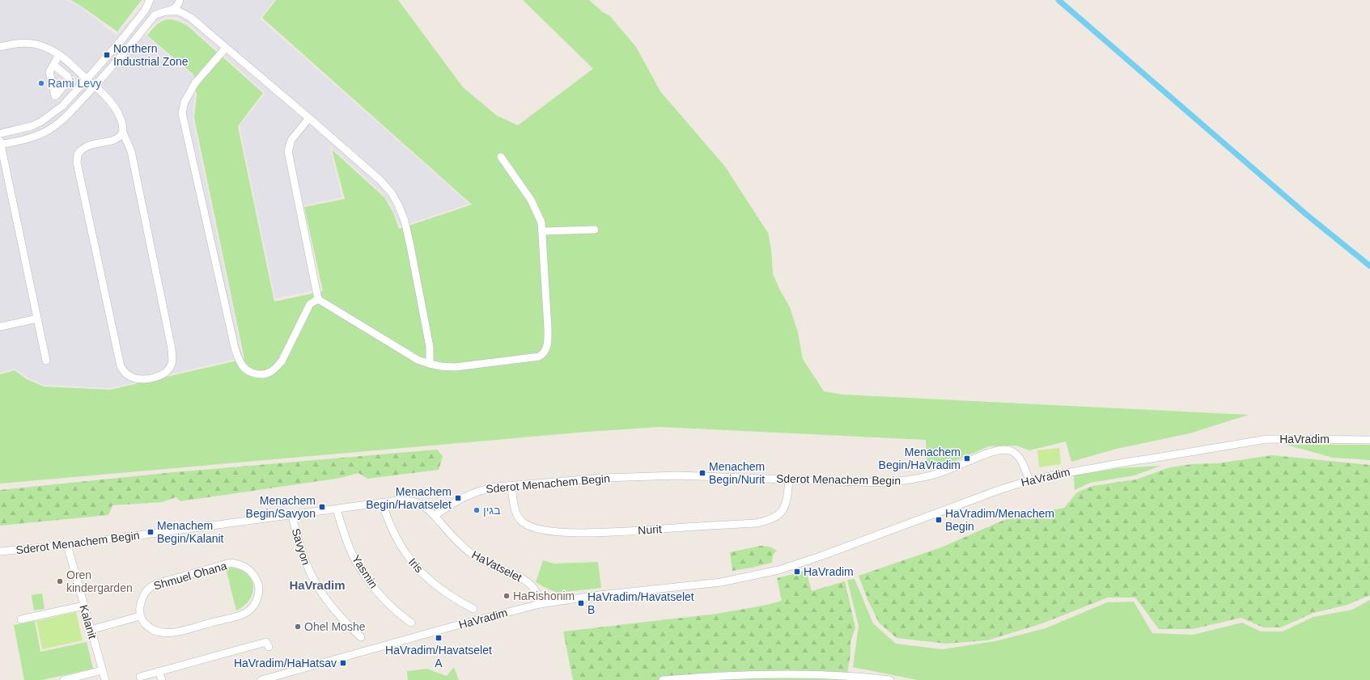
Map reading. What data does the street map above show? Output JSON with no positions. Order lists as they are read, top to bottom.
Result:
{
  "streets": {
    "street": [
      "HaVradim",
      "Sderot Menachem Begin",
      "Nurit",
      "Savyon",
      "Iris",
      "HaVatselet",
      "Yasmin",
      "Shmuel Ohana",
      "Kalanit"
    ]
  },
  "crossings": [
    ["HaVradim", "Sderot Menachem Begin"],
    ["HaVradim", "HaVatselet"],
    ["Sderot Menachem Begin", "Nurit"],
    ["Sderot Menachem Begin", "Savyon"],
    ["Sderot Menachem Begin", "Iris"],
    ["Sderot Menachem Begin", "HaVatselet"],
    ["Sderot Menachem Begin", "Yasmin"],
    ["Sderot Menachem Begin", "Kalanit"]
  ],
  "districts": ["HaVradim"],
  "places": {
    "transit": [
      "Northern Industrial Zone",
      "Menachem Begin/HaVradim",
      "Menachem Begin/Nurit",
      "Menachem Begin/Havatselet",
      "Menachem Begin/Savyon",
      "HaVradim/Menachem Begin",
      "Menachem Begin/Kalanit",
      "HaVradim",
      "HaVradim/Havatselet B",
      "HaVradim/Havatselet A",
      "HaVradim/HaHatsav"
    ],
    "other": [
      "Rami Levy",
      "בגין",
      "Oren kindergarden",
      "HaRishonim",
      "Ohel Moshe"
    ]
  }
}
